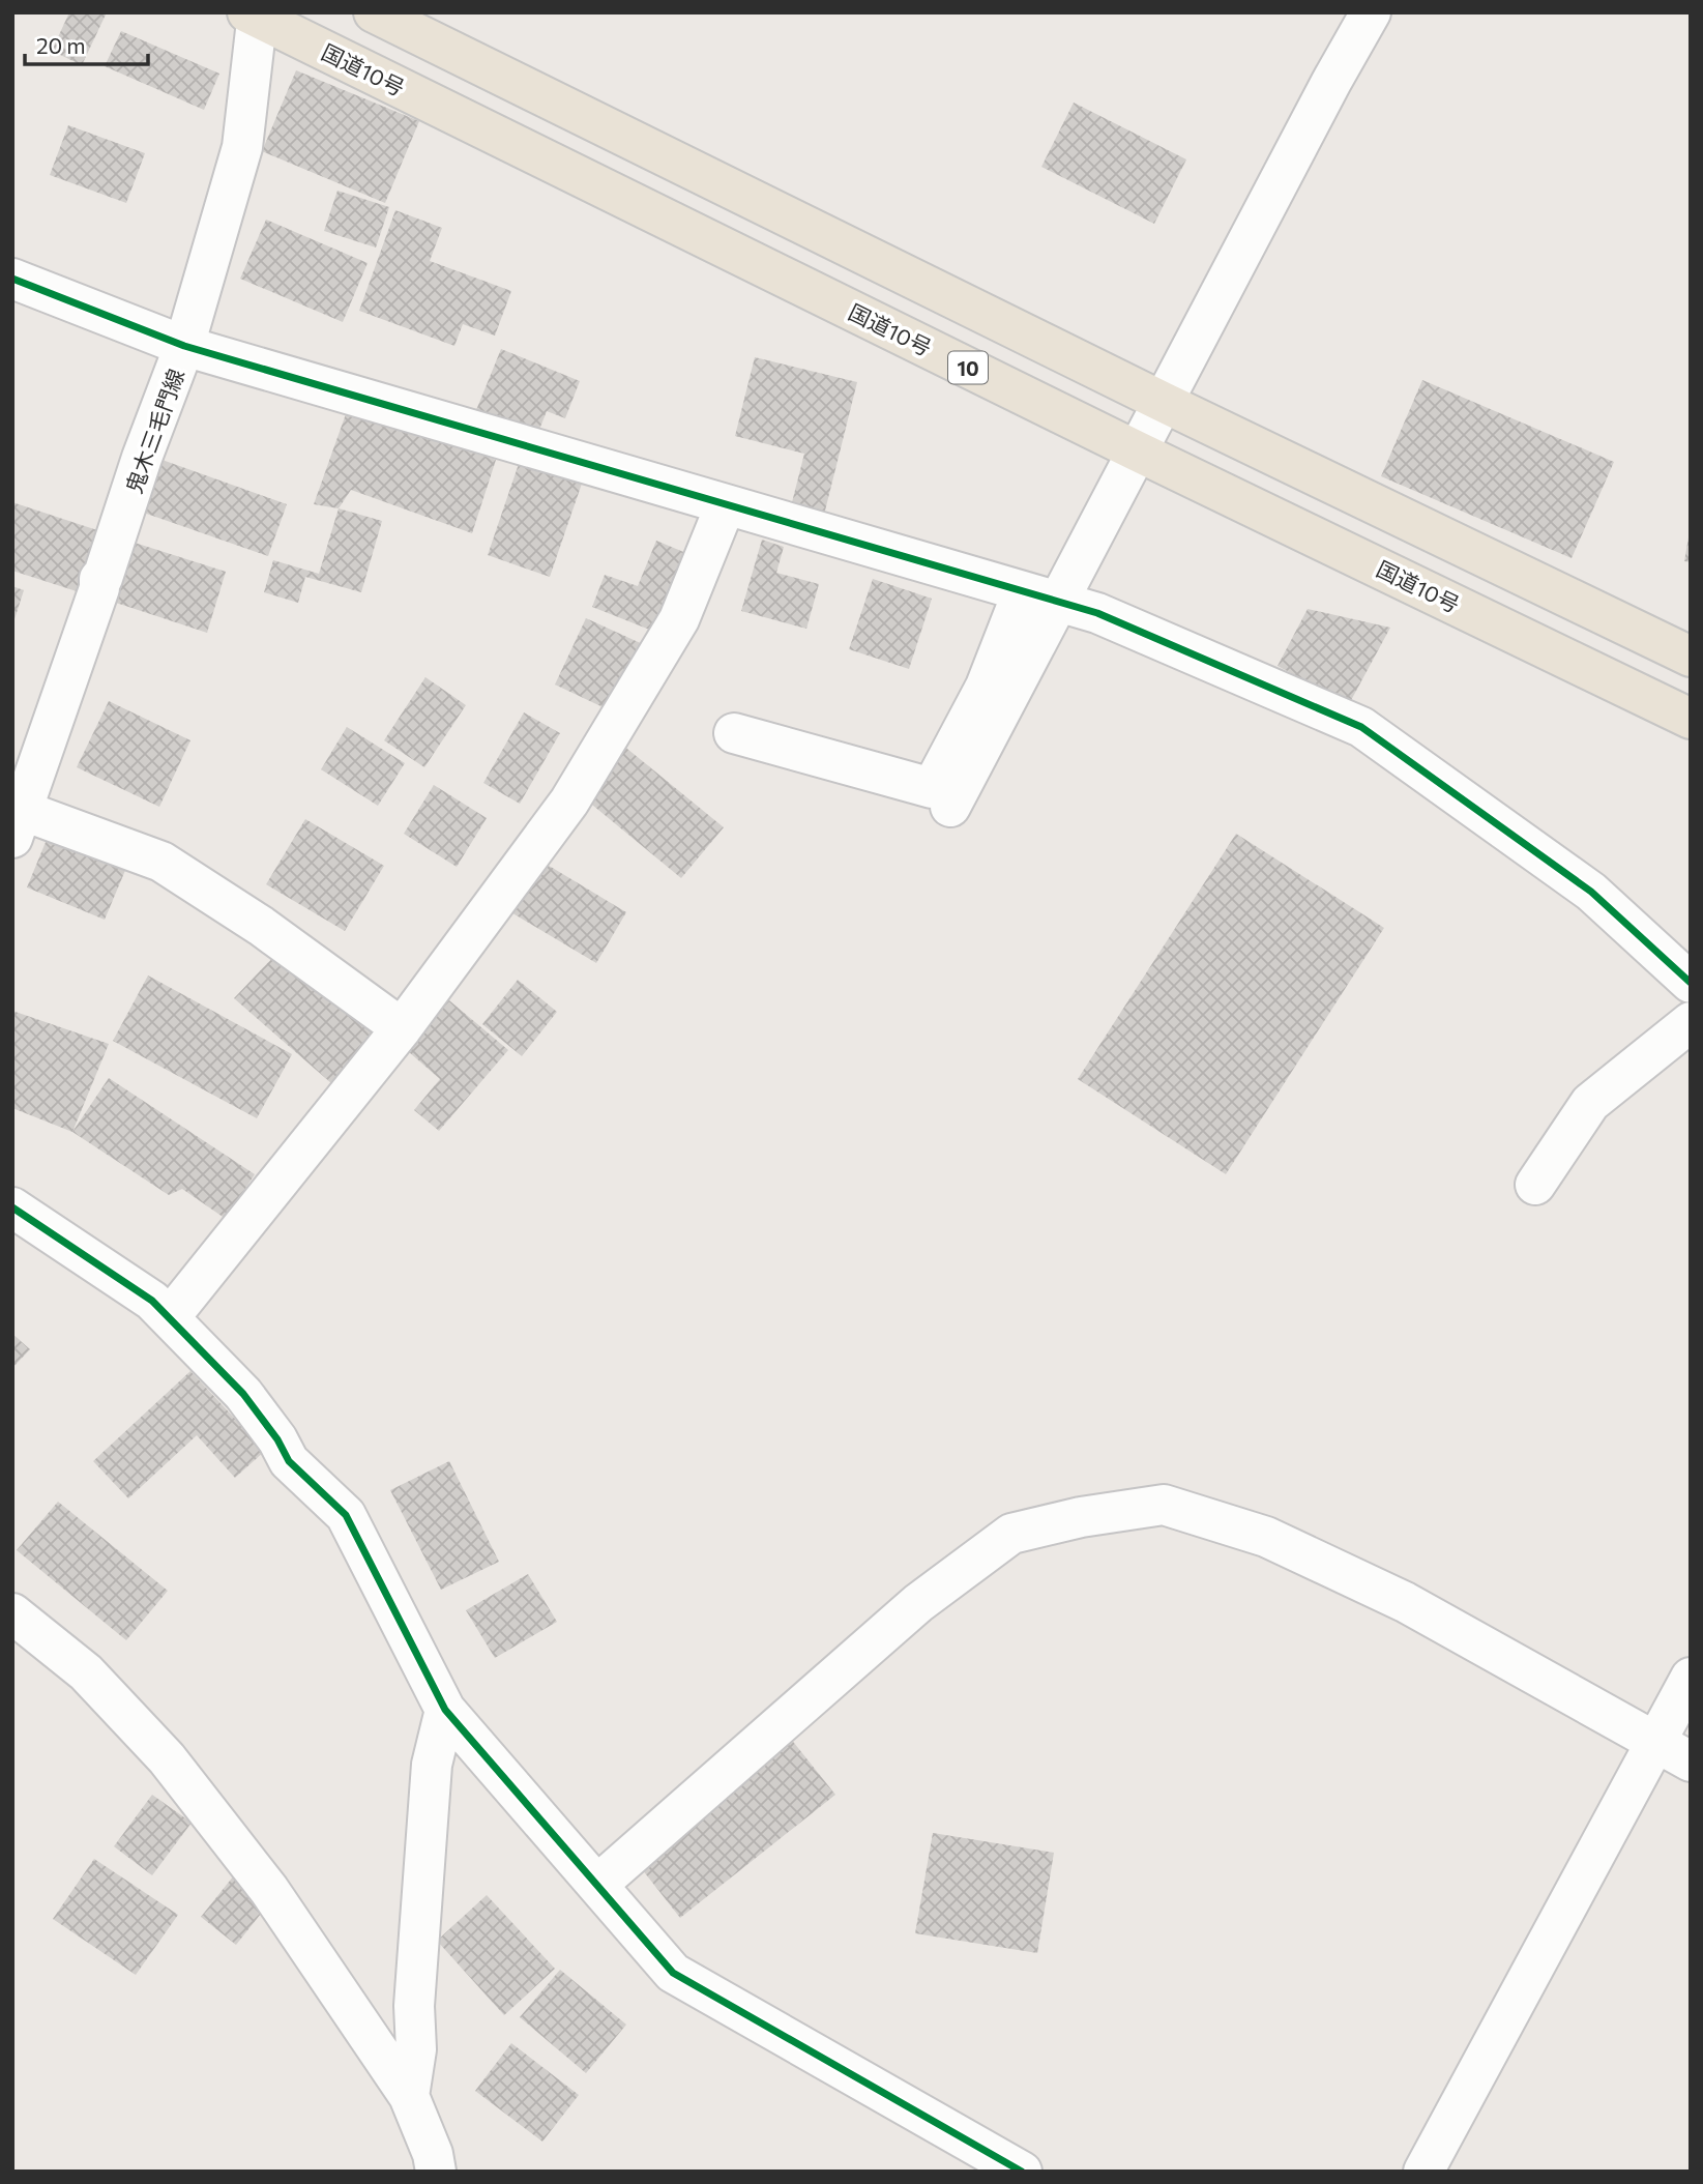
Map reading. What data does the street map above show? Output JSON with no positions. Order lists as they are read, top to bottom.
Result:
{
  "streets": {
    "highway": ["国道10号", "10"],
    "street": ["鬼木三毛門線"]
  },
  "crossings": [
    ["国道10号", "鬼木三毛門線"]
  ],
  "scale_bar": "20 m"
}
